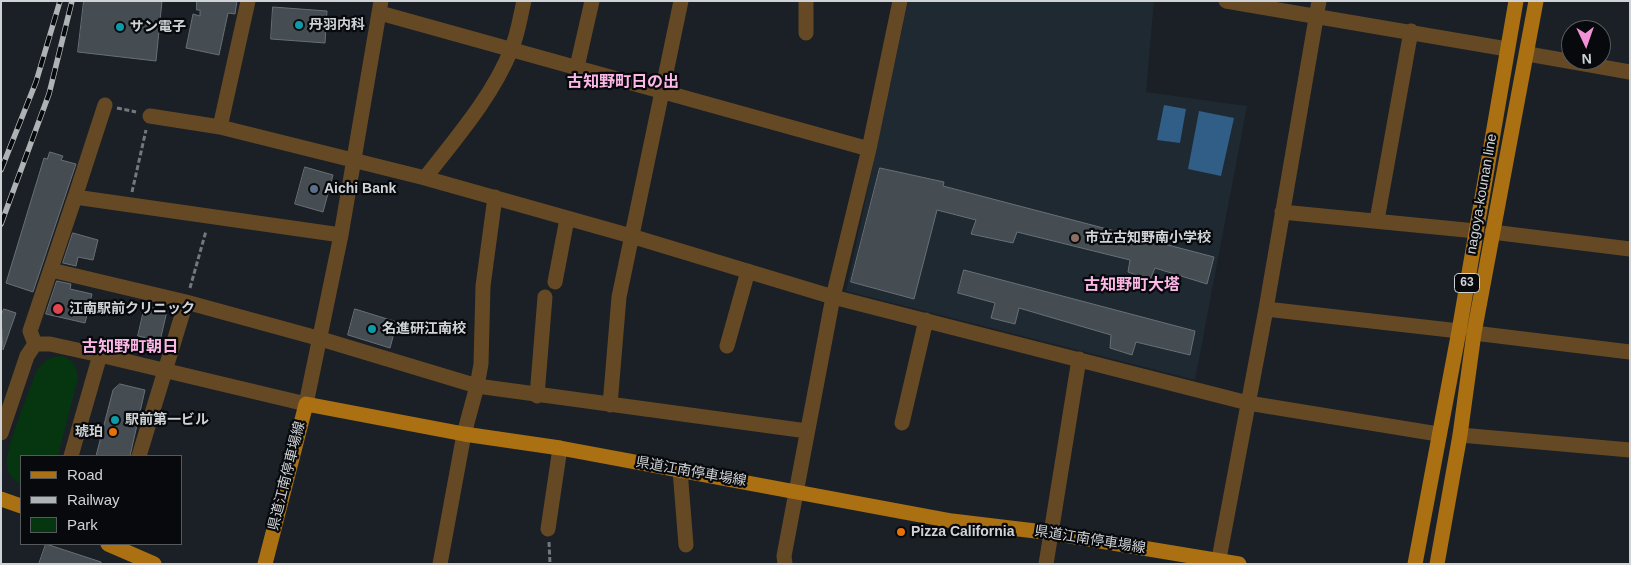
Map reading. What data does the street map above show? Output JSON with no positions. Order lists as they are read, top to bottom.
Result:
{
  "streets": {
    "main road": ["nagoya-kounan line", "63", "県道江南停車場線"]
  },
  "districts": ["古知野町日の出", "古知野町大塔", "古知野町朝日"],
  "places": [
    "丹羽内科",
    "サン電子",
    "Aichi Bank",
    "市立古知野南小学校",
    "江南駅前クリニック",
    "名進研江南校",
    "駅前第一ビル",
    "琥珀",
    "Pizza California"
  ],
  "legend": ["Road", "Railway", "Park"],
  "north": "bottom"
}
